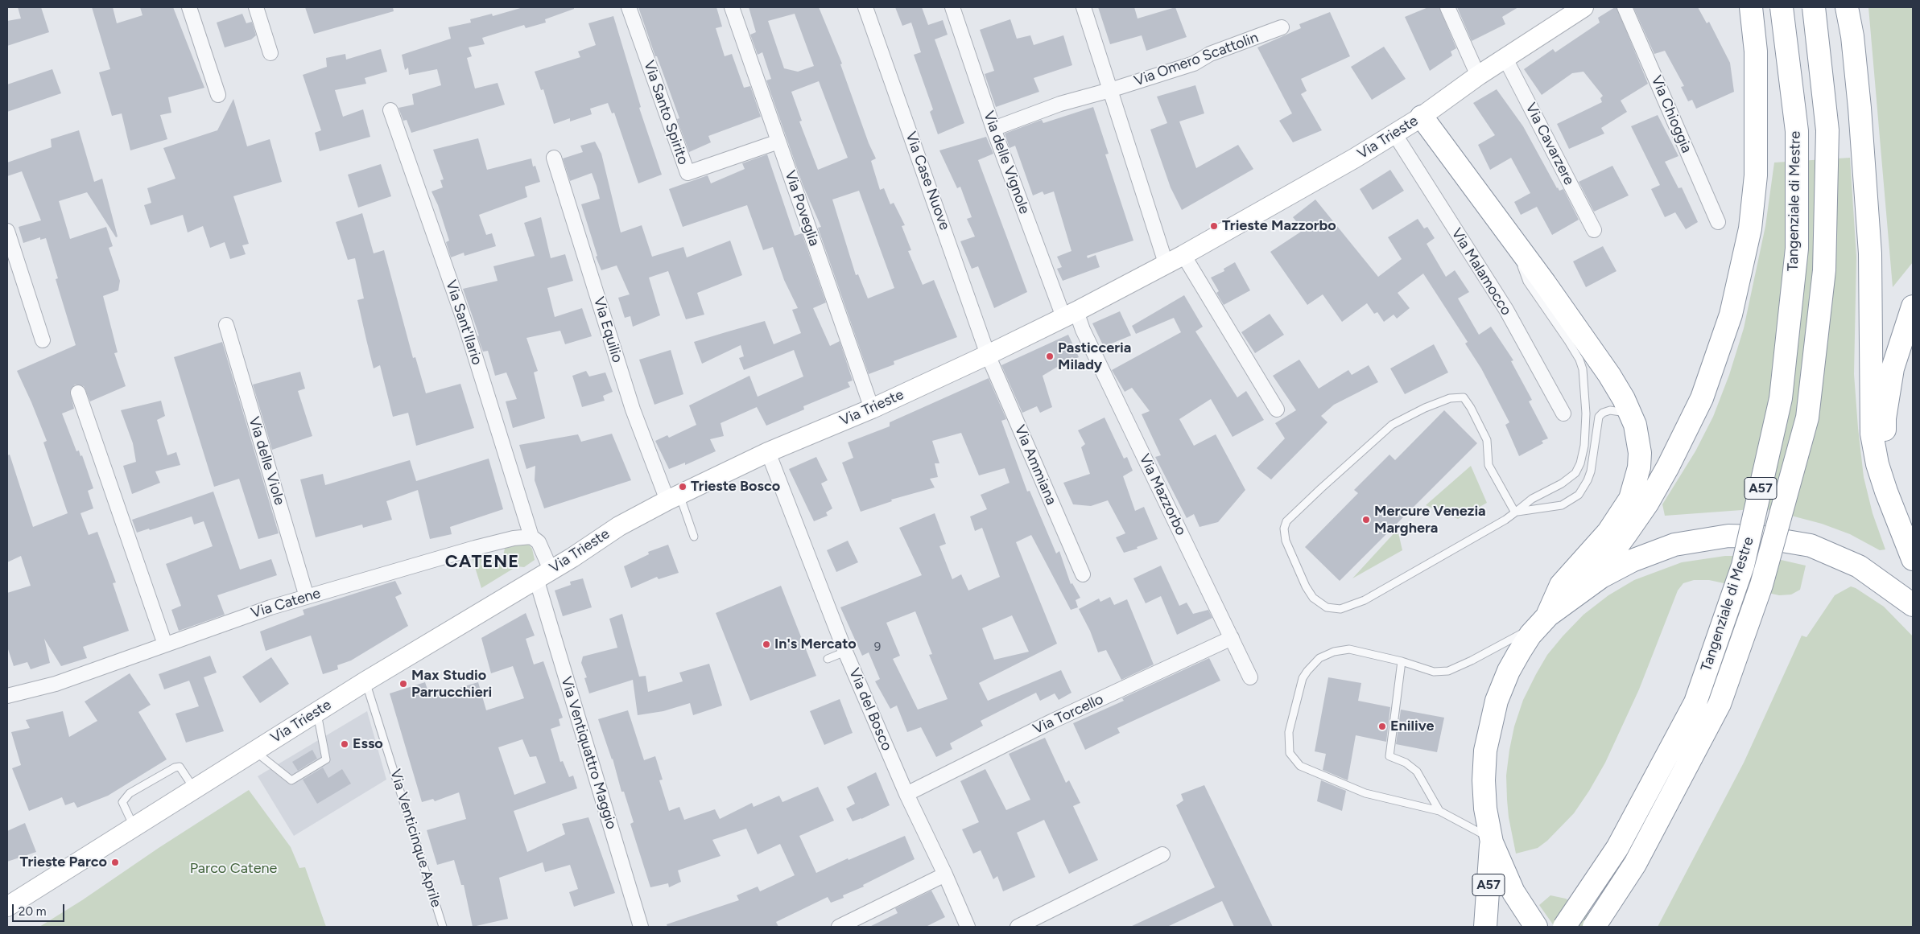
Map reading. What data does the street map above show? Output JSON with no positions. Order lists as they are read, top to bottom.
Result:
{
  "streets": {
    "highway": ["Tangenziale di Mestre", "A57"],
    "street": [
      "Via Omero Scattolin",
      "Via Santo Spirito",
      "Via Chioggia",
      "Via Trieste",
      "Via Cavarzere",
      "Via delle Vignole",
      "Via Case Nuove",
      "Via Poveglia",
      "Via Malamocco",
      "Via Sant'Ilario",
      "Via Equilio",
      "Via delle Viole",
      "Via Ammiana",
      "Via Mazzorbo",
      "Via Catene",
      "Via del Bosco",
      "Via Torcello",
      "Via Ventiquattro Maggio"
    ],
    "lane": ["Via Venticinque Aprile"]
  },
  "crossings": [
    ["Via Omero Scattolin", "Via delle Vignole"],
    ["Via Santo Spirito", "Via Poveglia"],
    ["Via Trieste", "Via Cavarzere"],
    ["Via Trieste", "Via delle Vignole"],
    ["Via Trieste", "Via Case Nuove"],
    ["Via Trieste", "Via Poveglia"],
    ["Via Trieste", "Via Malamocco"],
    ["Via Trieste", "Via Equilio"],
    ["Via Trieste", "Via Ammiana"],
    ["Via Trieste", "Via Mazzorbo"],
    ["Via Trieste", "Via del Bosco"],
    ["Via Trieste", "Via Ventiquattro Maggio"],
    ["Via Trieste", "Via Venticinque Aprile"],
    ["Via delle Vignole", "Via Mazzorbo"],
    ["Via Case Nuove", "Via Ammiana"],
    ["Via Sant'Ilario", "Via Catene"],
    ["Via delle Viole", "Via Catene"],
    ["Via Mazzorbo", "Via Torcello"],
    ["Via del Bosco", "Via Torcello"]
  ],
  "districts": ["CATENE"],
  "parks": ["Parco Catene"],
  "places": [
    "Trieste Mazzorbo",
    "Pasticceria Milady",
    "Trieste Bosco",
    "Mercure Venezia Marghera",
    "In's Mercato",
    "Max Studio Parrucchieri",
    "Enilive",
    "Esso",
    "Trieste Parco"
  ],
  "house_numbers": ["9"],
  "scale_bar": "20 m"
}
